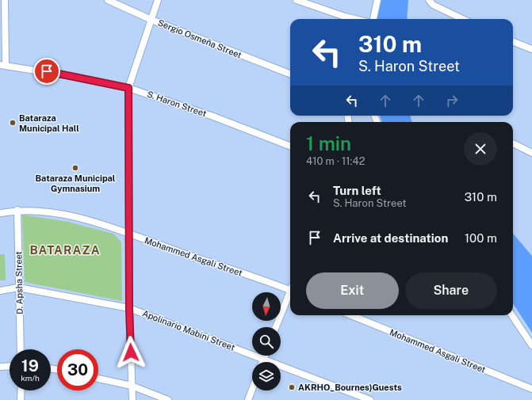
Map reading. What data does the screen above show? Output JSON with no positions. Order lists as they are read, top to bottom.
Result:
{
  "streets": {
    "street": [
      "Sergio Osmeña Street",
      "S. Haron Street",
      "Mohammed Asgali Street",
      "D. Apsha Street",
      "Apolinario Mabini Street"
    ]
  },
  "crossings": [
    ["Mohammed Asgali Street", "D. Apsha Street"],
    ["D. Apsha Street", "Apolinario Mabini Street"]
  ],
  "districts": ["BATARAZA"],
  "places": ["Bataraza Municipal Hall", "Bataraza Municipal Gymnasium", "AKRHO_Bournes)Guests"],
  "north": "bottom",
  "page": {
    "turn": ["310 m", "S. Haron Street"],
    "heading": ["1 min", "410 m · 11:42"],
    "list": [
      {
        "name": "Turn left",
        "note": "S. Haron Street",
        "value": "310 m"
      },
      {
        "name": "Arrive at destination",
        "value": "100 m"
      }
    ],
    "buttons": ["Exit", "Share"],
    "speed": "19 km/h",
    "limit": "30"
  }
}
